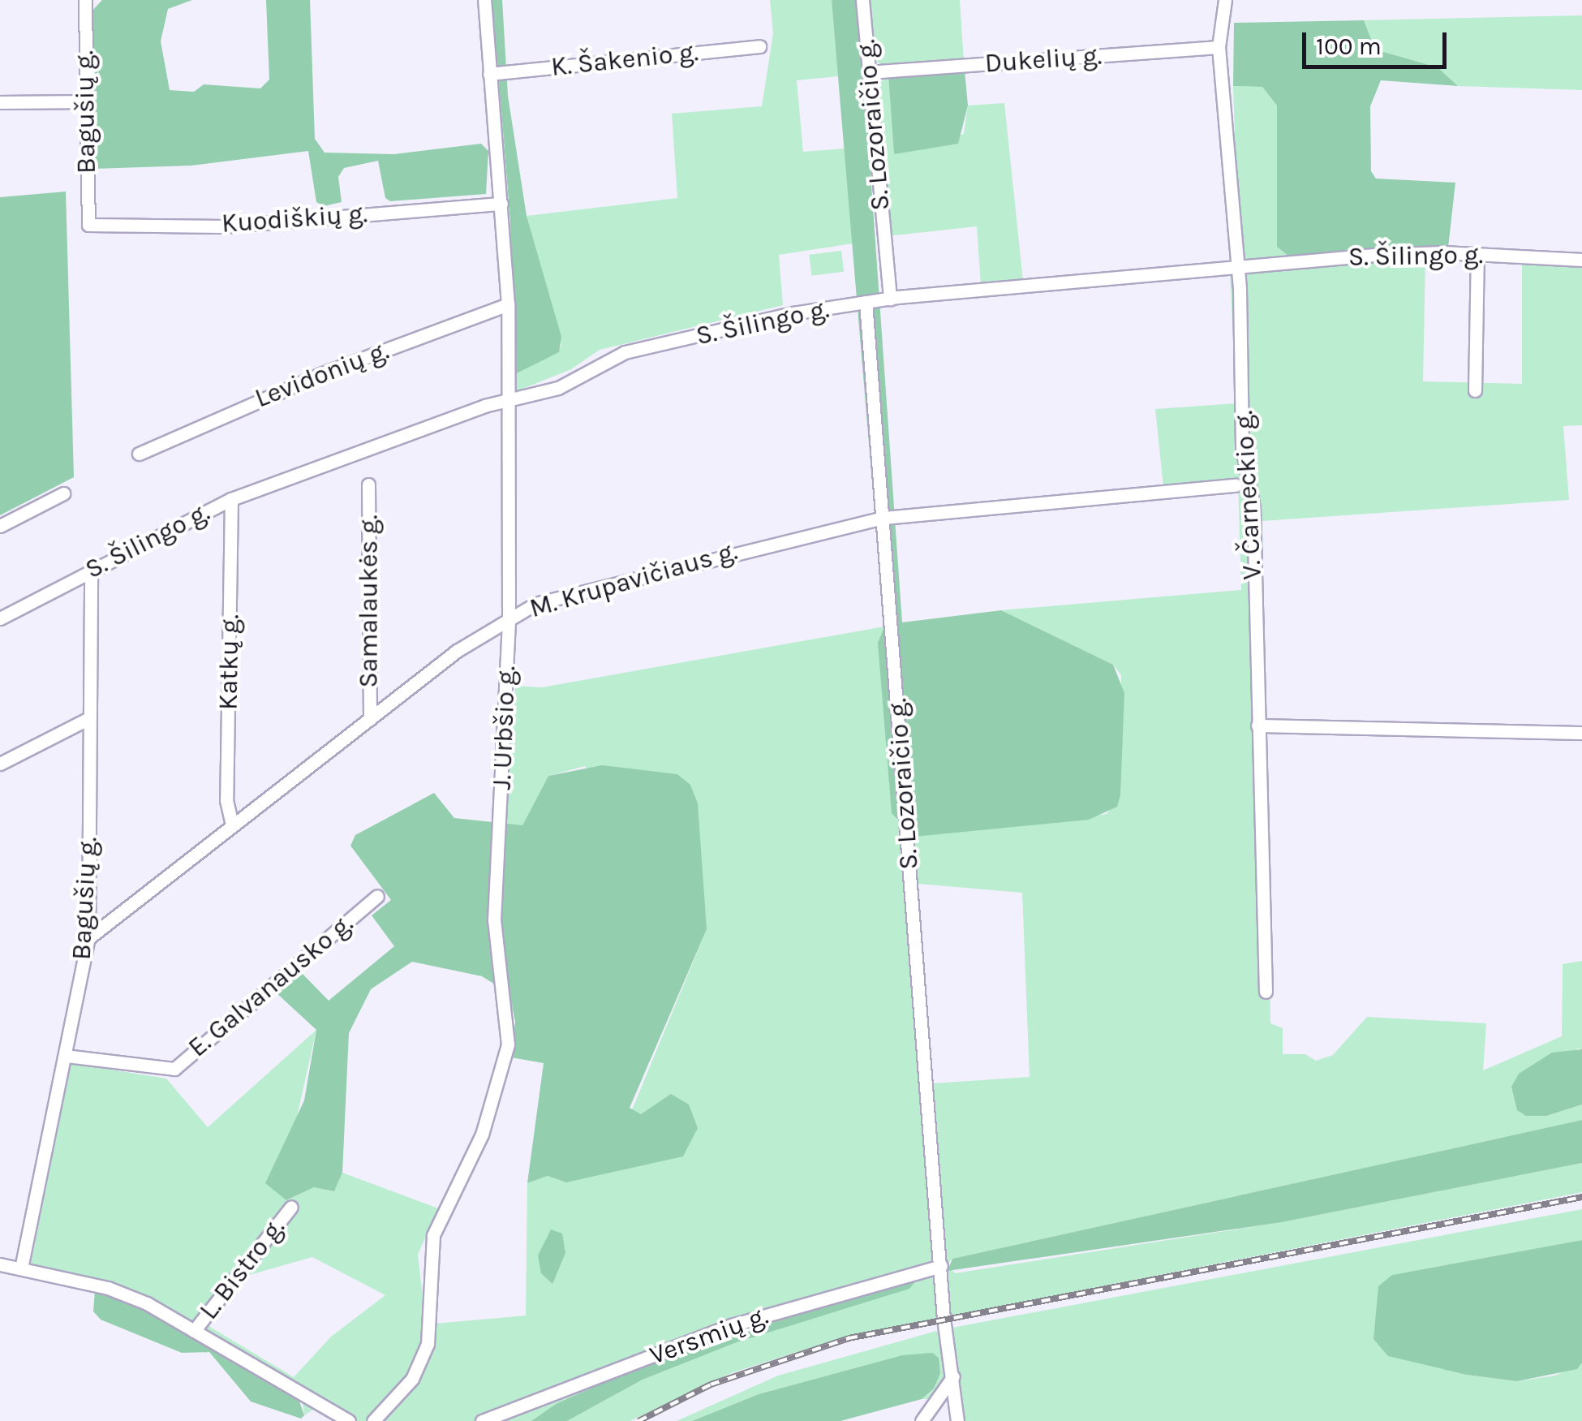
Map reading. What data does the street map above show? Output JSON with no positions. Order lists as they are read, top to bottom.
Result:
{
  "streets": {
    "street": [
      "K. Šakenio g.",
      "Dukelių g.",
      "Bagušių g.",
      "S. Lozoraičio g.",
      "Kuodiškių g.",
      "S. Šilingo g.",
      "Levidonių g.",
      "V. Čarneckio g.",
      "M. Krupavičiaus g.",
      "Samalaukės g.",
      "Katkų g.",
      "J. Urbšio g.",
      "E. Galvanausko g.",
      "L. Bistro g.",
      "Versmių g."
    ]
  },
  "crossings": [
    ["K. Šakenio g.", "J. Urbšio g."],
    ["Dukelių g.", "S. Lozoraičio g."],
    ["Dukelių g.", "V. Čarneckio g."],
    ["Bagušių g.", "Kuodiškių g."],
    ["Bagušių g.", "S. Šilingo g."],
    ["Bagušių g.", "M. Krupavičiaus g."],
    ["Bagušių g.", "E. Galvanausko g."],
    ["S. Lozoraičio g.", "S. Šilingo g."],
    ["S. Lozoraičio g.", "M. Krupavičiaus g."],
    ["S. Lozoraičio g.", "Versmių g."],
    ["Kuodiškių g.", "J. Urbšio g."],
    ["S. Šilingo g.", "V. Čarneckio g."],
    ["S. Šilingo g.", "Katkų g."],
    ["S. Šilingo g.", "J. Urbšio g."],
    ["Levidonių g.", "J. Urbšio g."],
    ["M. Krupavičiaus g.", "Samalaukės g."],
    ["M. Krupavičiaus g.", "Katkų g."],
    ["M. Krupavičiaus g.", "J. Urbšio g."]
  ],
  "scale_bar": "100 m"
}
